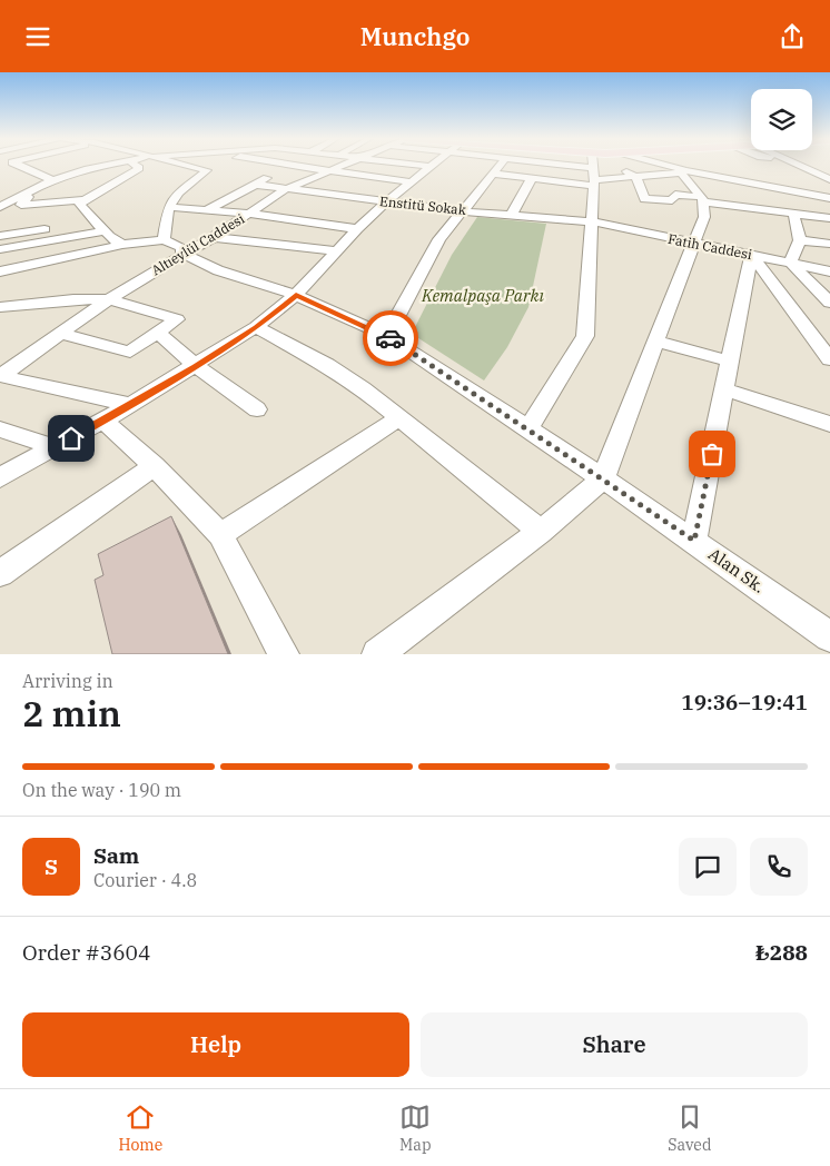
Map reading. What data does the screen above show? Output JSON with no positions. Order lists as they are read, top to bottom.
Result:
{
  "streets": {
    "street": [
      "Enstitü Sokak",
      "Altıeylül Caddesi",
      "Fatih Caddesi",
      "Alan Sk."
    ]
  },
  "crossings": [
    ["Enstitü Sokak", "Altıeylül Caddesi"],
    ["Enstitü Sokak", "Fatih Caddesi"],
    ["Altıeylül Caddesi", "Alan Sk."]
  ],
  "parks": ["Kemalpaşa Parkı"],
  "page": {
    "header": "Munchgo",
    "heading": ["2 min", "Arriving in", "19:36–19:41"],
    "panel": [
      "Sam",
      "Courier · 4.8",
      "Order #3604",
      "₺288"
    ],
    "bar": "On the way · 190 m",
    "round": "S",
    "buttons": ["Help", "Share"],
    "tabs": ["Home", "Map", "Saved"]
  }
}
